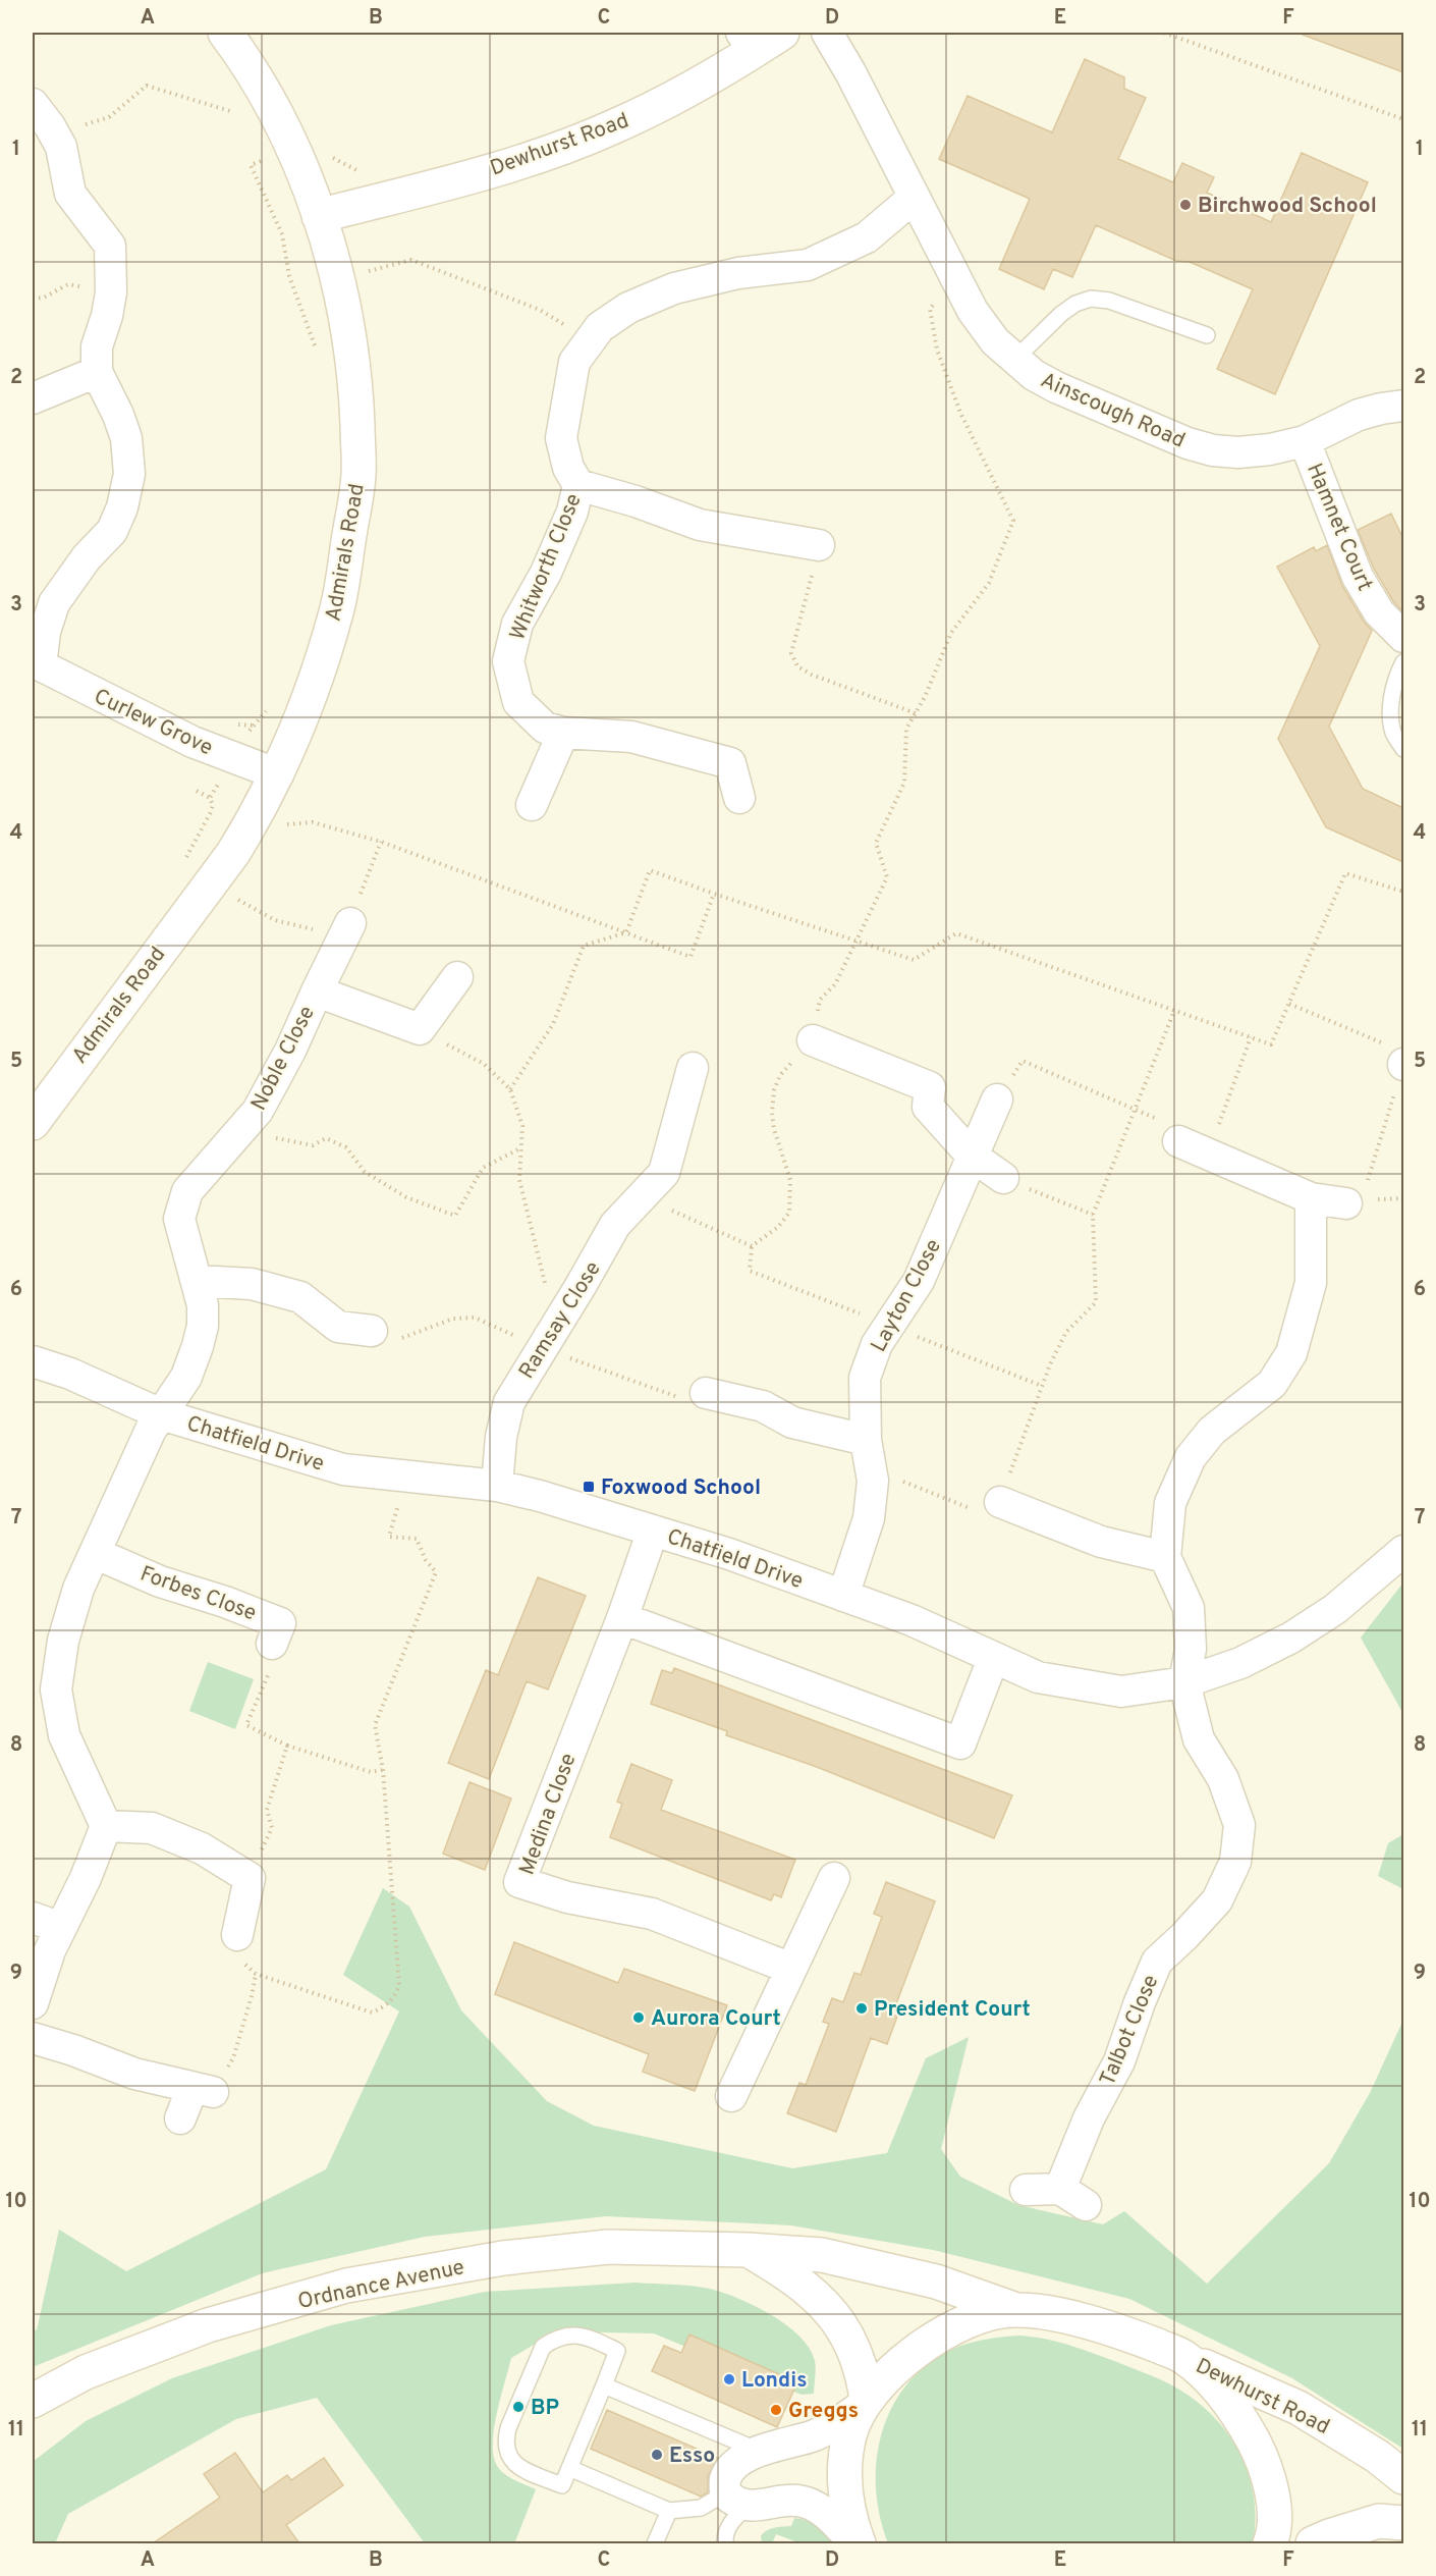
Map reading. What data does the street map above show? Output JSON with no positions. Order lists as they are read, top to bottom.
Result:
{
  "streets": {
    "street": [
      "Dewhurst Road",
      "Ainscough Road",
      "Hamnet Court",
      "Admirals Road",
      "Whitworth Close",
      "Curlew Grove",
      "Noble Close",
      "Layton Close",
      "Ramsay Close",
      "Chatfield Drive",
      "Forbes Close",
      "Medina Close",
      "Talbot Close",
      "Ordnance Avenue"
    ]
  },
  "crossings": [
    ["Dewhurst Road", "Admirals Road"],
    ["Dewhurst Road", "Ordnance Avenue"],
    ["Ainscough Road", "Hamnet Court"],
    ["Ainscough Road", "Whitworth Close"],
    ["Admirals Road", "Curlew Grove"],
    ["Noble Close", "Chatfield Drive"],
    ["Layton Close", "Chatfield Drive"],
    ["Ramsay Close", "Chatfield Drive"],
    ["Chatfield Drive", "Medina Close"],
    ["Chatfield Drive", "Talbot Close"]
  ],
  "places": {
    "other": [
      "Birchwood School",
      "President Court",
      "Aurora Court",
      "Londis",
      "BP",
      "Greggs",
      "Esso"
    ],
    "transit": ["Foxwood School"]
  },
  "grid": {
    "columns": [
      "A",
      "B",
      "C",
      "D",
      "E",
      "F"
    ],
    "rows": [
      "1",
      "2",
      "3",
      "4",
      "5",
      "6",
      "7",
      "8",
      "9",
      "10",
      "11"
    ]
  }
}
